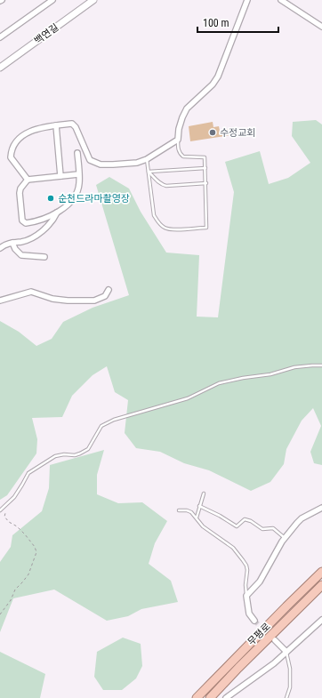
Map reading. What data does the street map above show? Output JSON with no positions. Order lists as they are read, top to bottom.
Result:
{
  "streets": {
    "highway": ["무평로"],
    "street": ["백연길"]
  },
  "places": ["수정교회", "순천드라마촬영장"],
  "scale_bar": "100 m"
}
